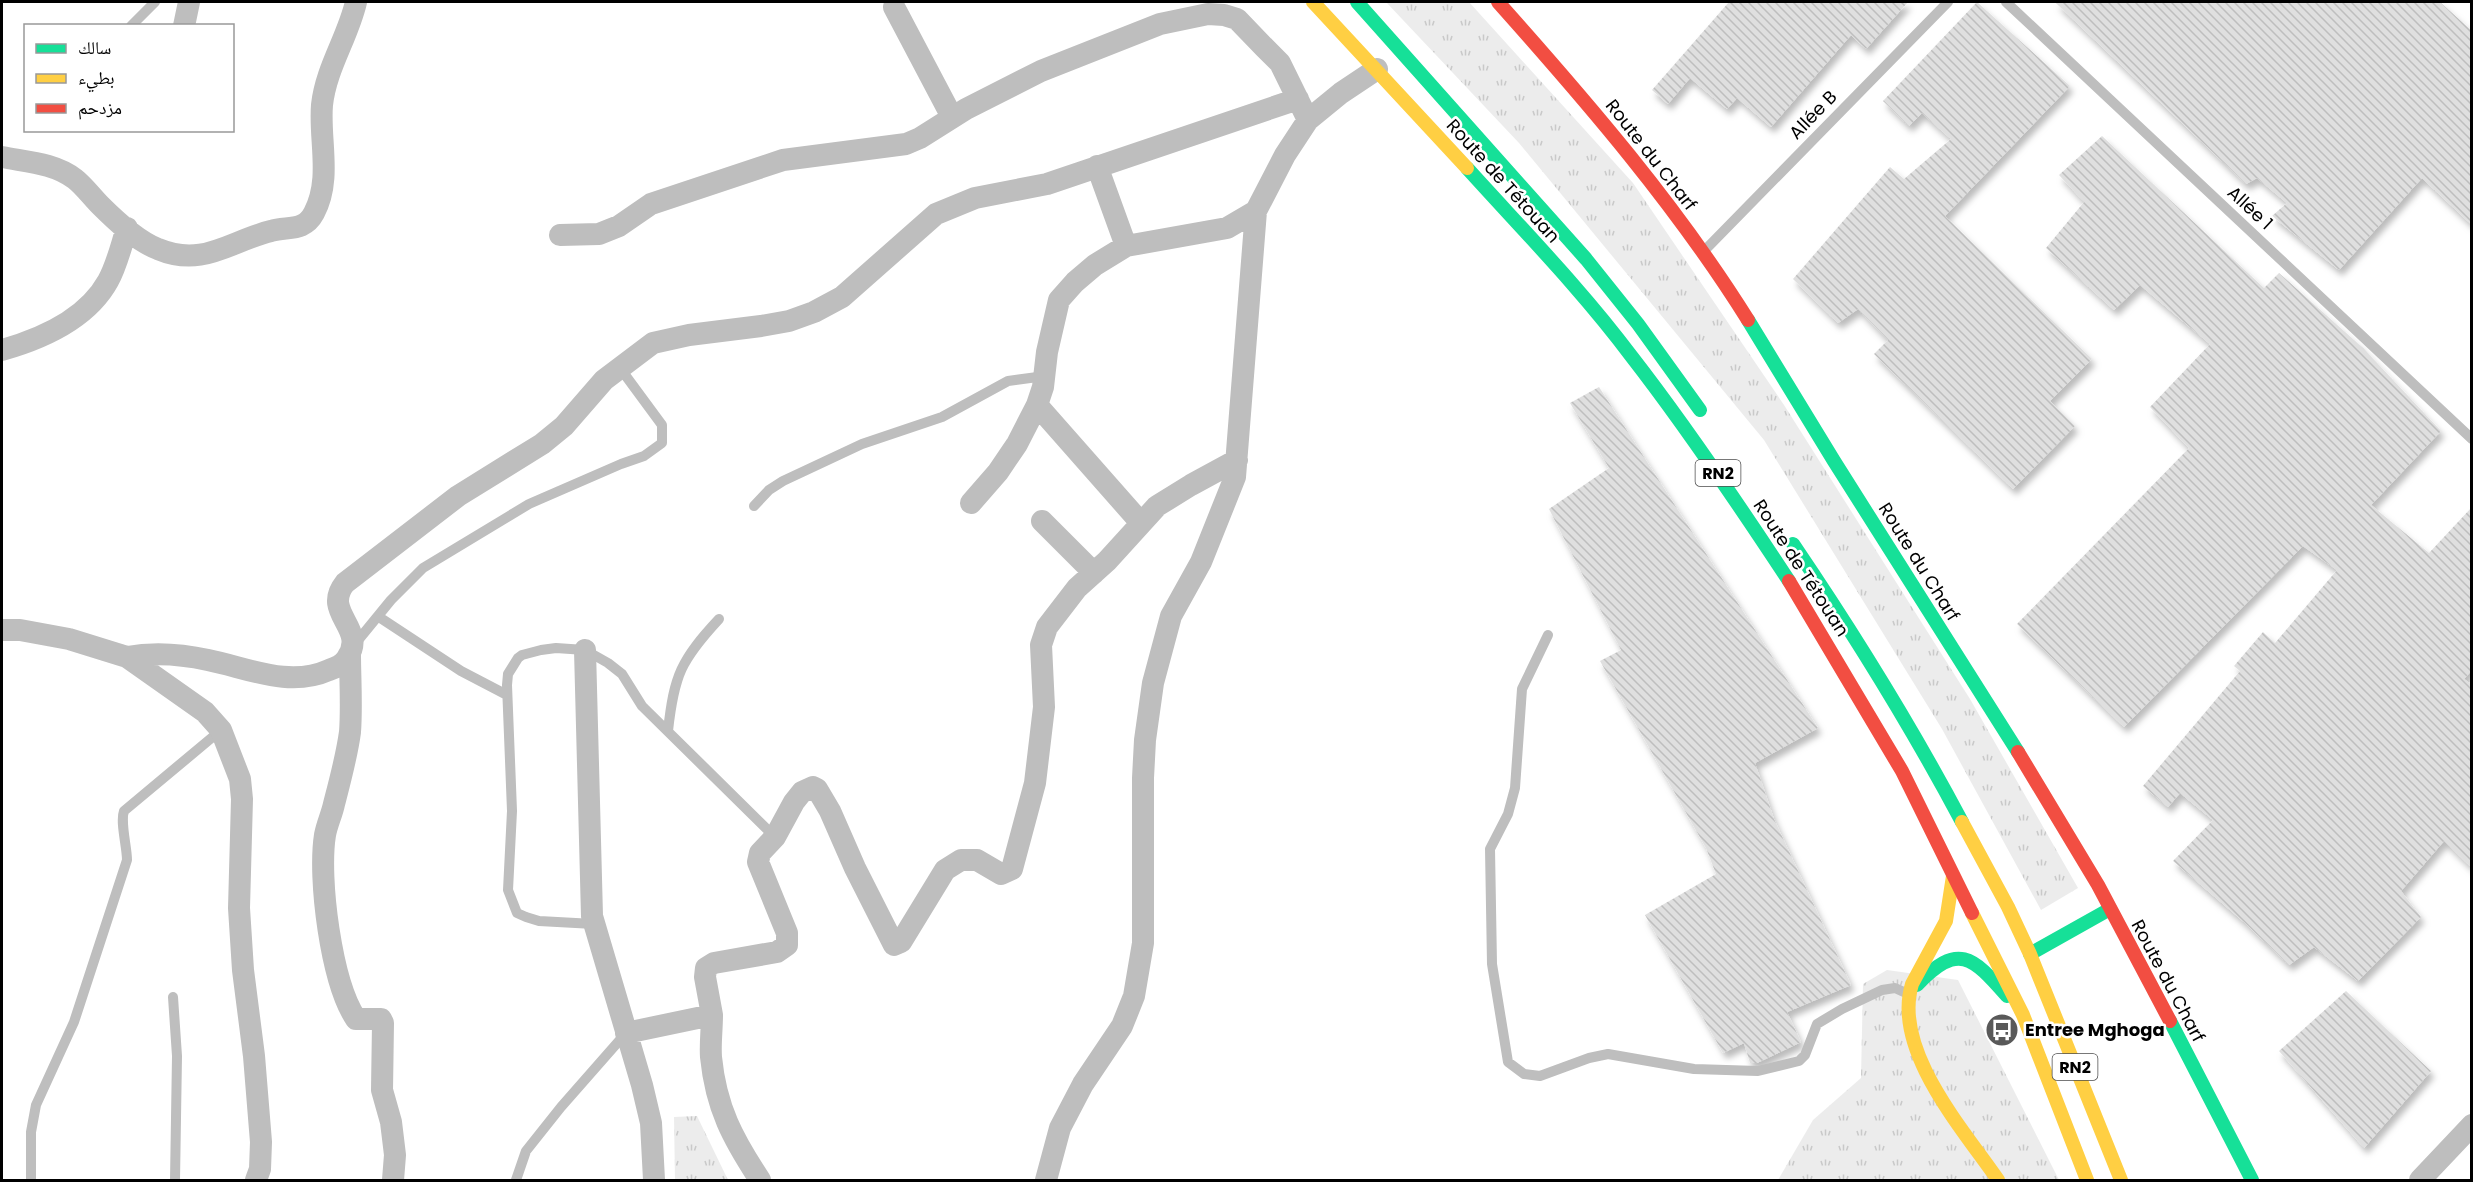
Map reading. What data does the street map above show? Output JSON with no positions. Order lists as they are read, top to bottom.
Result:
{
  "streets": {
    "main road": ["Route du Charf", "Route de Tétouan", "RN2"],
    "lane": ["Allée B", "Allée 1"]
  },
  "crossings": [
    ["Allée B", "Route du Charf"]
  ],
  "places": {
    "bus stop": ["Entree Mghoga"]
  },
  "legend": ["سالك", "بطيء", "مزدحم"]
}
